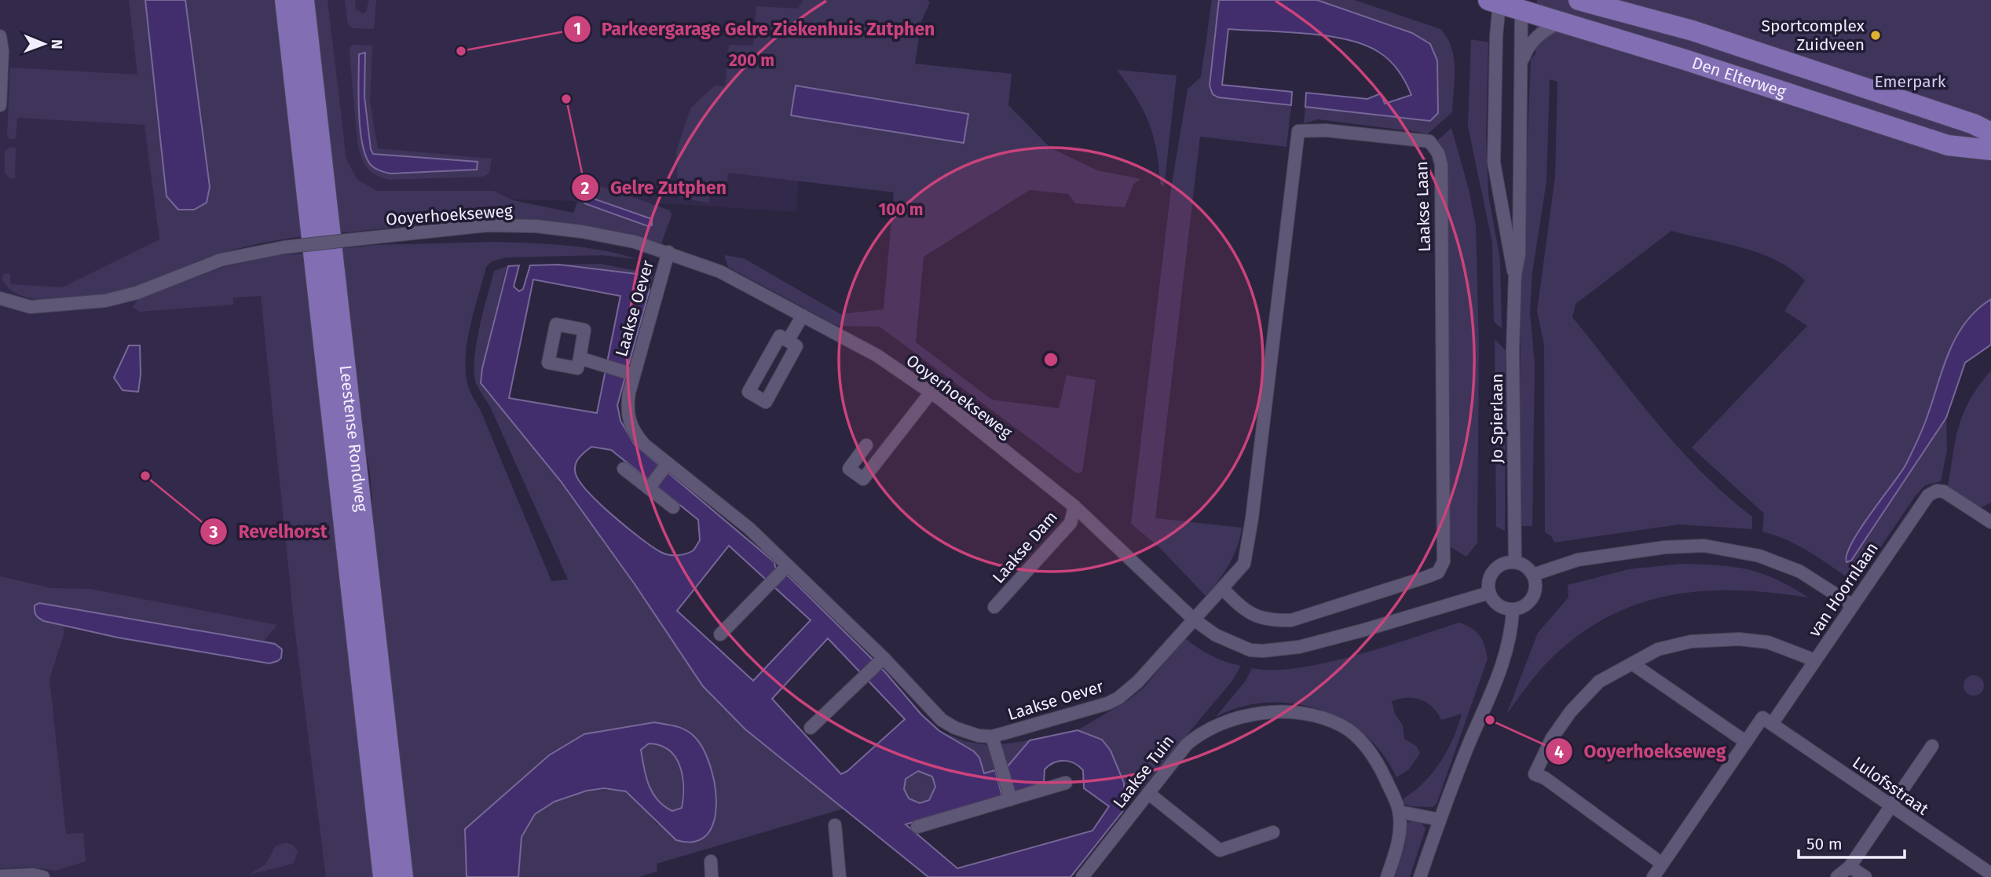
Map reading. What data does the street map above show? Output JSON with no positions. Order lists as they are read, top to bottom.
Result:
{
  "streets": {
    "main road": ["Den Elterweg", "Leestense Rondweg"],
    "street": [
      "Laakse Laan",
      "Ooyerhoekseweg",
      "Laakse Oever",
      "Jo Spierlaan",
      "Laakse Dam",
      "van Hoornlaan",
      "Laakse Tuin",
      "Lulofsstraat"
    ]
  },
  "crossings": [
    ["Den Elterweg", "Jo Spierlaan"],
    ["Laakse Laan", "Ooyerhoekseweg"],
    ["Laakse Laan", "Laakse Oever"],
    ["Ooyerhoekseweg", "Laakse Oever"],
    ["Ooyerhoekseweg", "Jo Spierlaan"],
    ["Ooyerhoekseweg", "Laakse Dam"],
    ["van Hoornlaan", "Lulofsstraat"]
  ],
  "parks": ["Emerpark"],
  "places": [
    "Sportcomplex Zuidveen",
    "Parkeergarage Gelre Ziekenhuis Zutphen",
    "Gelre Zutphen",
    "Revelhorst",
    "Ooyerhoekseweg"
  ],
  "scale_bar": "50 m",
  "north": "right",
  "rings": ["200 m", "100 m"]
}
